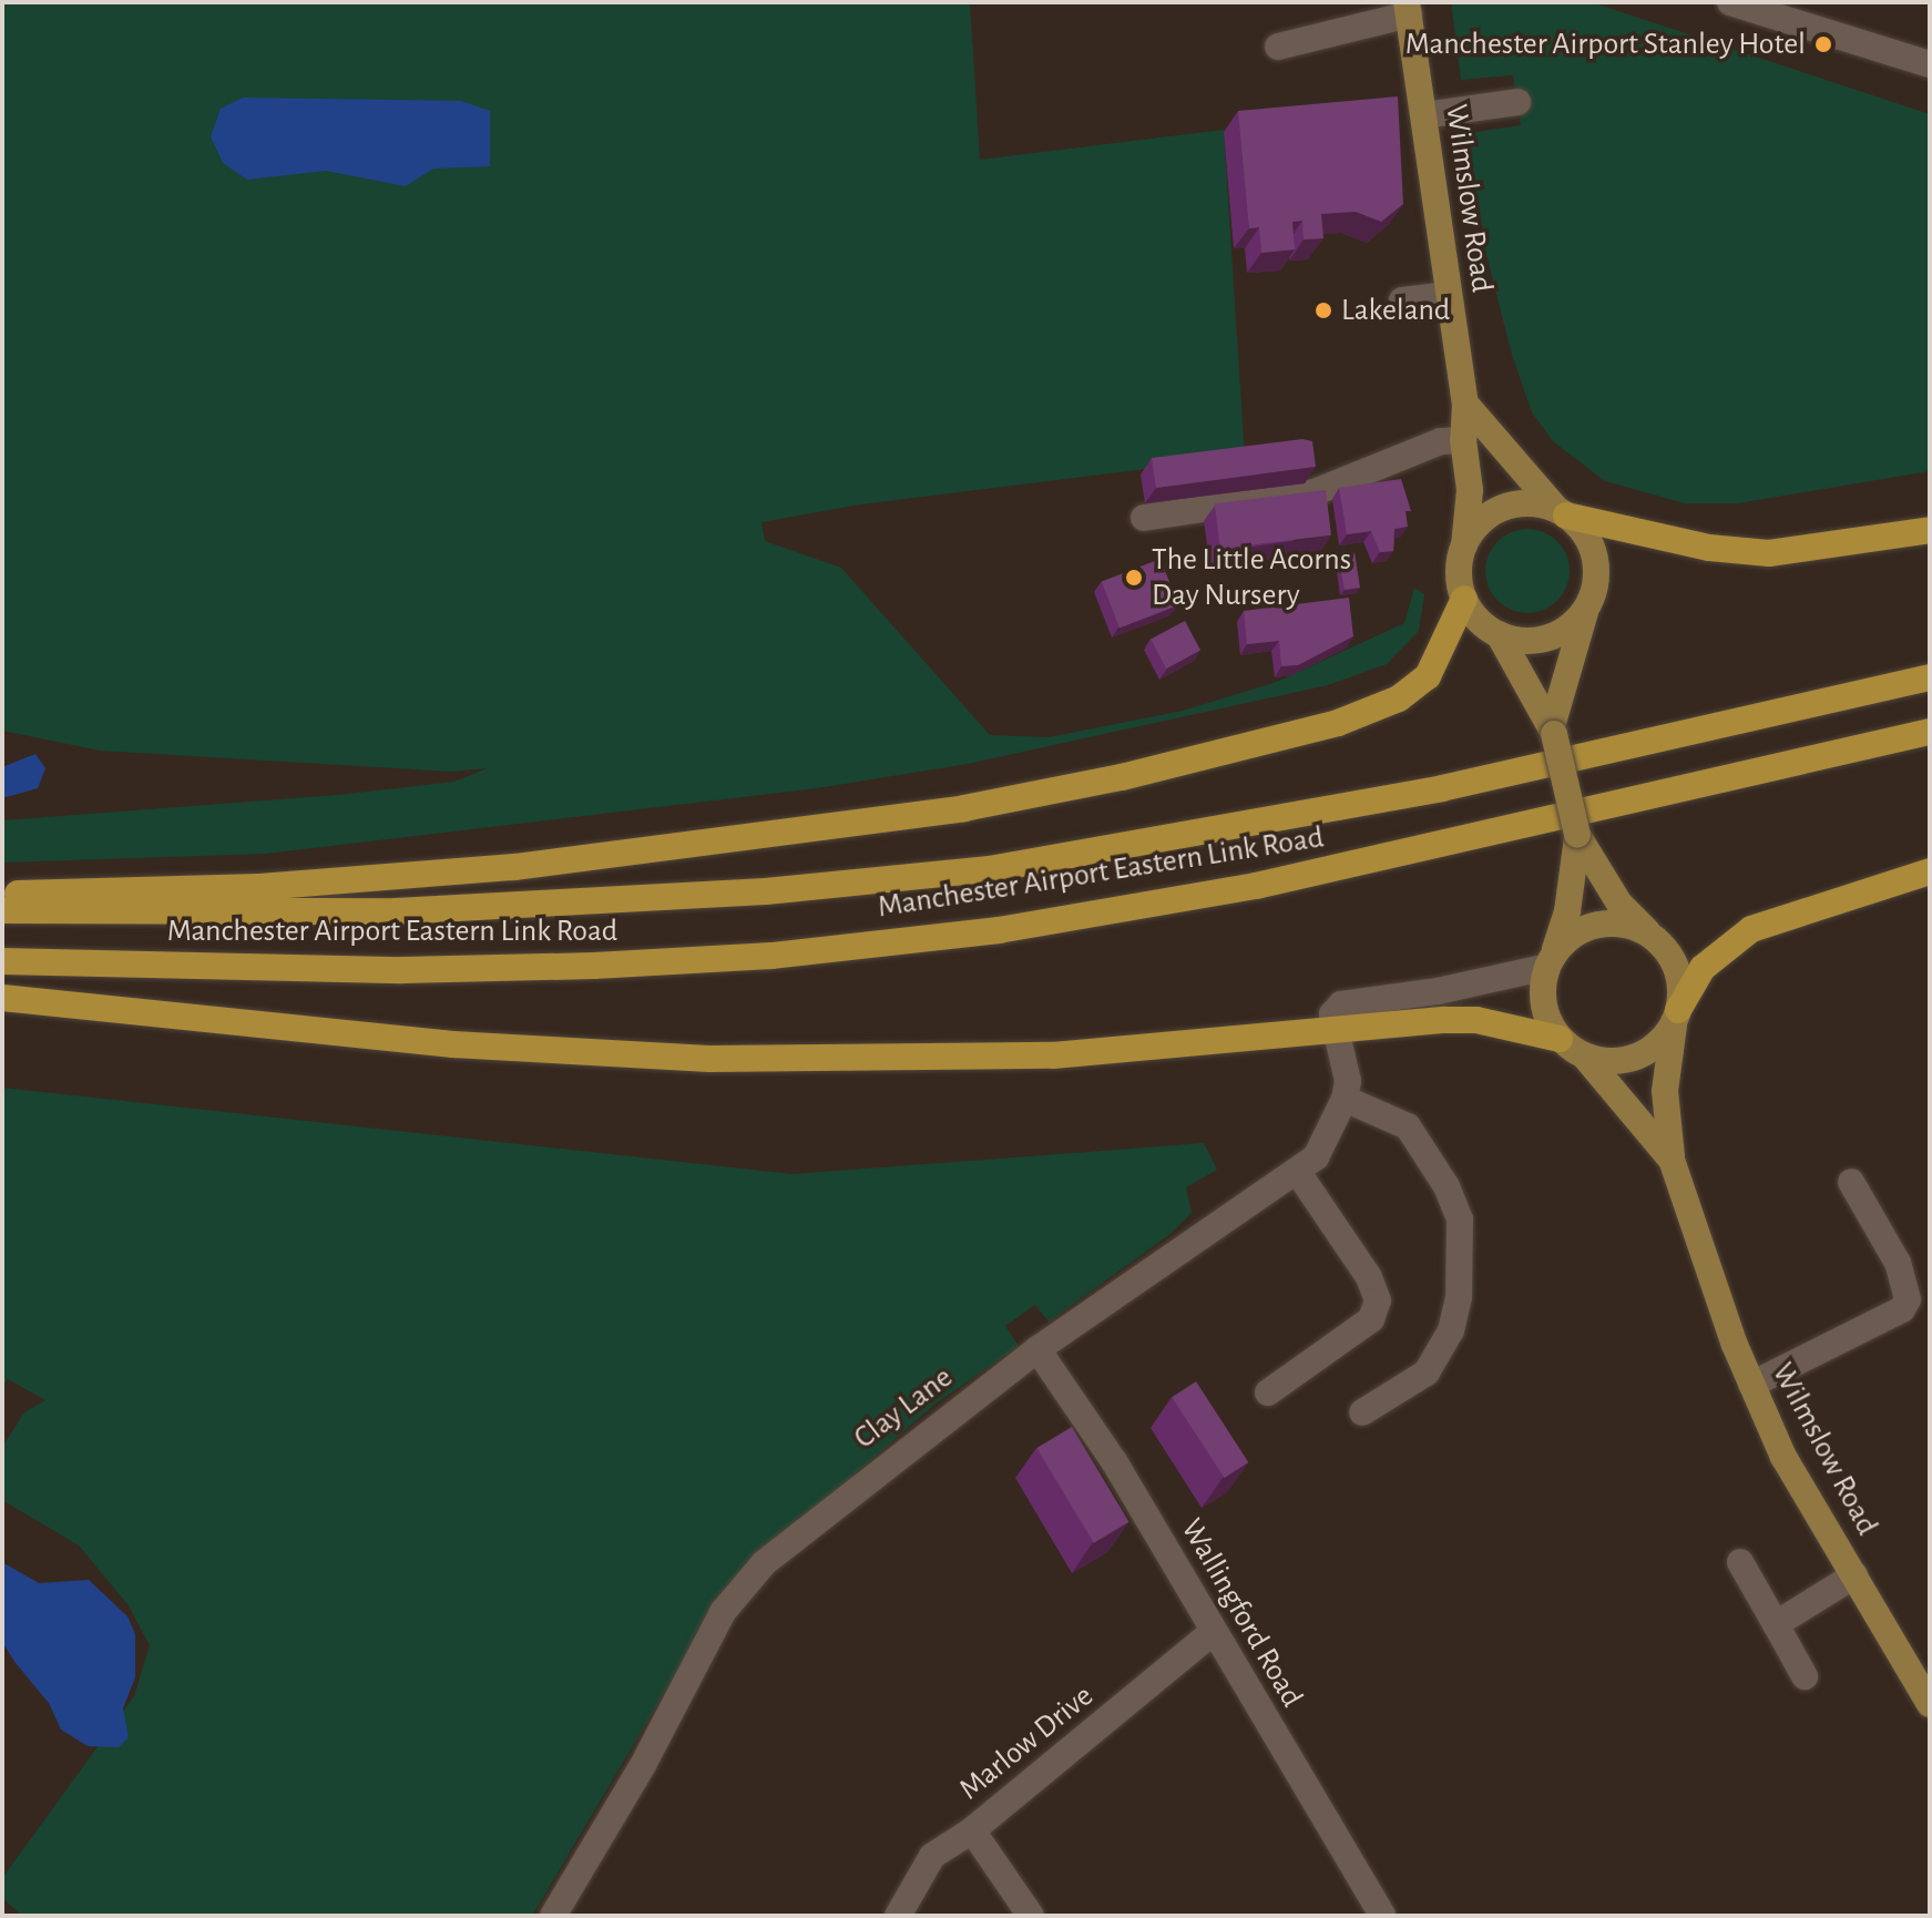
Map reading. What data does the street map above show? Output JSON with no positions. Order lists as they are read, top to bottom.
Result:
{
  "streets": {
    "highway": ["Manchester Airport Eastern Link Road"],
    "main road": ["Wilmslow Road"],
    "street": ["Clay Lane", "Wallingford Road", "Marlow Drive"]
  },
  "crossings": [
    ["Clay Lane", "Wallingford Road"],
    ["Wallingford Road", "Marlow Drive"]
  ],
  "places": ["Manchester Airport Stanley Hotel", "Lakeland", "The Little Acorns Day Nursery"]
}
